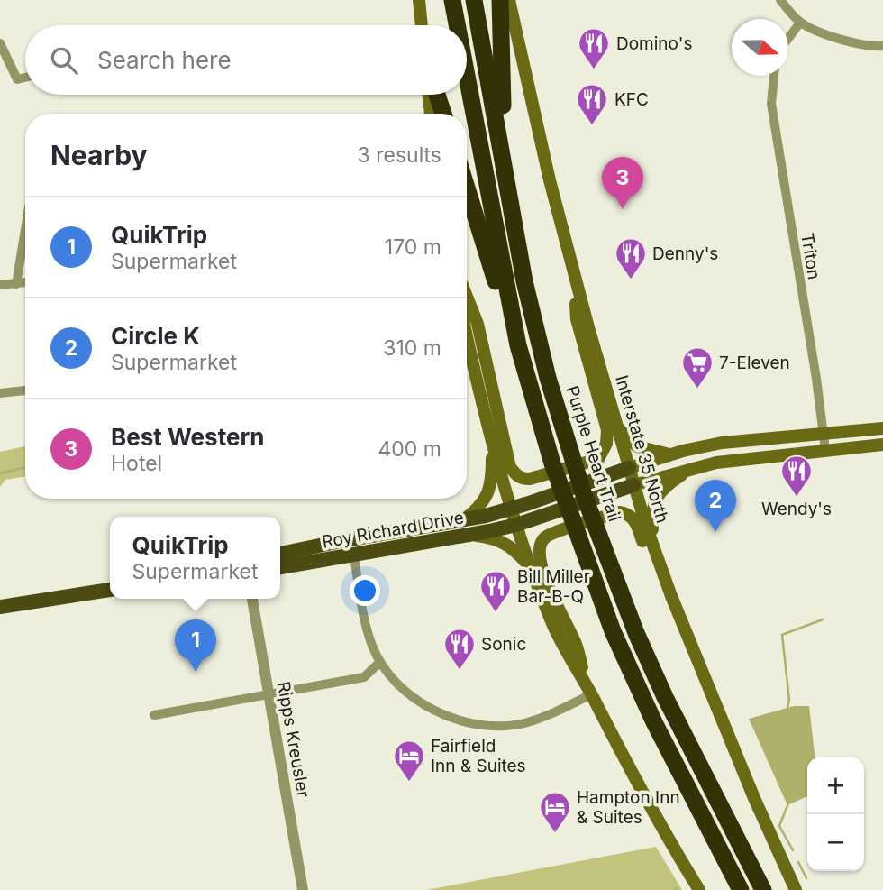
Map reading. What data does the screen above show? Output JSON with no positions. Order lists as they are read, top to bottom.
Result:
{
  "streets": {
    "highway": ["Purple Heart Trail"],
    "main road": ["Interstate 35 North", "Roy Richard Drive"],
    "street": ["Triton", "Ripps Kreusler"]
  },
  "crossings": [
    ["Interstate 35 North", "Roy Richard Drive"]
  ],
  "places": {
    "restaurant": [
      "Domino's",
      "KFC",
      "Denny's",
      "Wendy's",
      "Bill Miller Bar-B-Q",
      "Sonic"
    ],
    "supermarket": ["7-Eleven"],
    "hotel": ["Fairfield Inn & Suites", "Hampton Inn & Suites"]
  },
  "north": "right",
  "page": {
    "search": "Search here",
    "heading": ["Nearby", "3 results"],
    "pins": ["3", "2", "1"],
    "list": [
      {
        "mark": "1",
        "name": "QuikTrip",
        "note": "Supermarket",
        "value": "170 m"
      },
      {
        "mark": "2",
        "name": "Circle K",
        "note": "Supermarket",
        "value": "310 m"
      },
      {
        "mark": "3",
        "name": "Best Western",
        "note": "Hotel",
        "value": "400 m"
      }
    ],
    "popup": ["QuikTrip", "Supermarket"],
    "map_buttons": ["+", "−"]
  }
}
